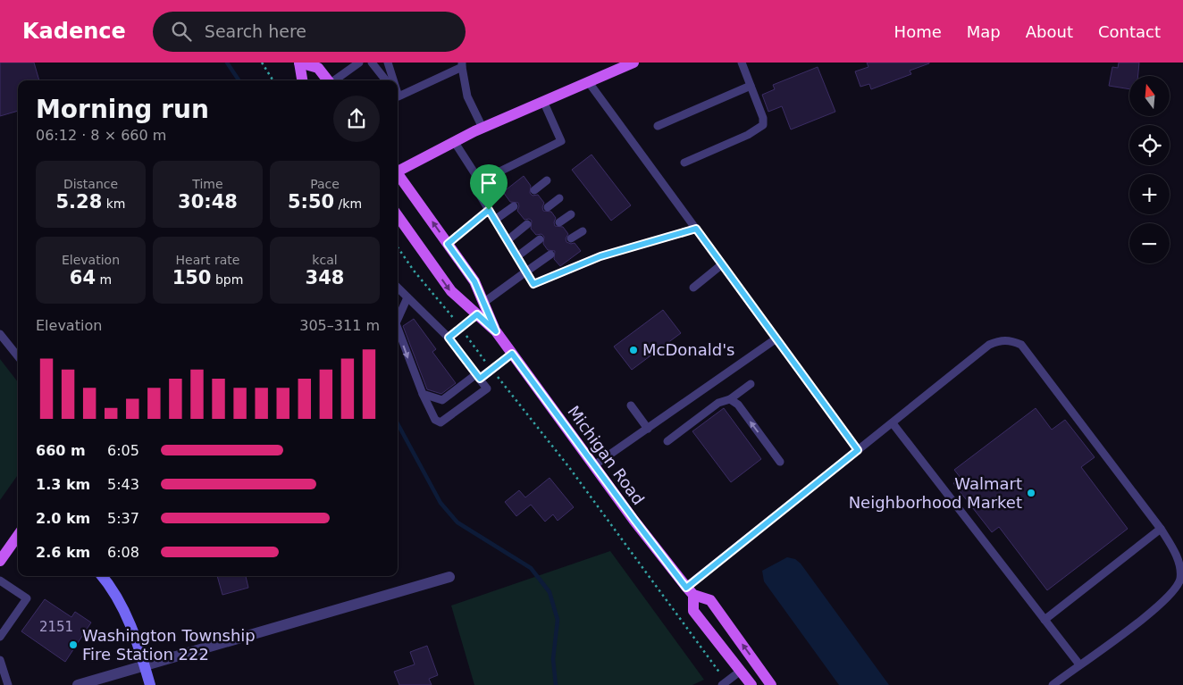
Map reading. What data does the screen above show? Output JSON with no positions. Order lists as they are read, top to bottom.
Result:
{
  "streets": {
    "main road": ["Michigan Road"]
  },
  "places": ["McDonald's", "Walmart Neighborhood Market", "Washington Township Fire Station 222"],
  "house_numbers": ["2151"],
  "north": "top",
  "page": {
    "header": "Kadence",
    "search": "Search here",
    "nav": [
      "Home",
      "Map",
      "About",
      "Contact"
    ],
    "map_buttons": ["+", "−"],
    "heading": ["Morning run", "06:12 · 8 × 660 m"],
    "stats": [
      ["Distance", "5.28 km"],
      ["Time", "30:48"],
      ["Pace", "5:50 /km"],
      ["Elevation", "64 m"],
      ["Heart rate", "150 bpm"],
      ["kcal", "348"]
    ],
    "chart": ["Elevation", "305–311 m"],
    "list": [
      {
        "name": "660 m",
        "note": "6:05"
      },
      {
        "name": "1.3 km",
        "note": "5:43"
      },
      {
        "name": "2.0 km",
        "note": "5:37"
      },
      {
        "name": "2.6 km",
        "note": "6:08"
      }
    ]
  }
}
